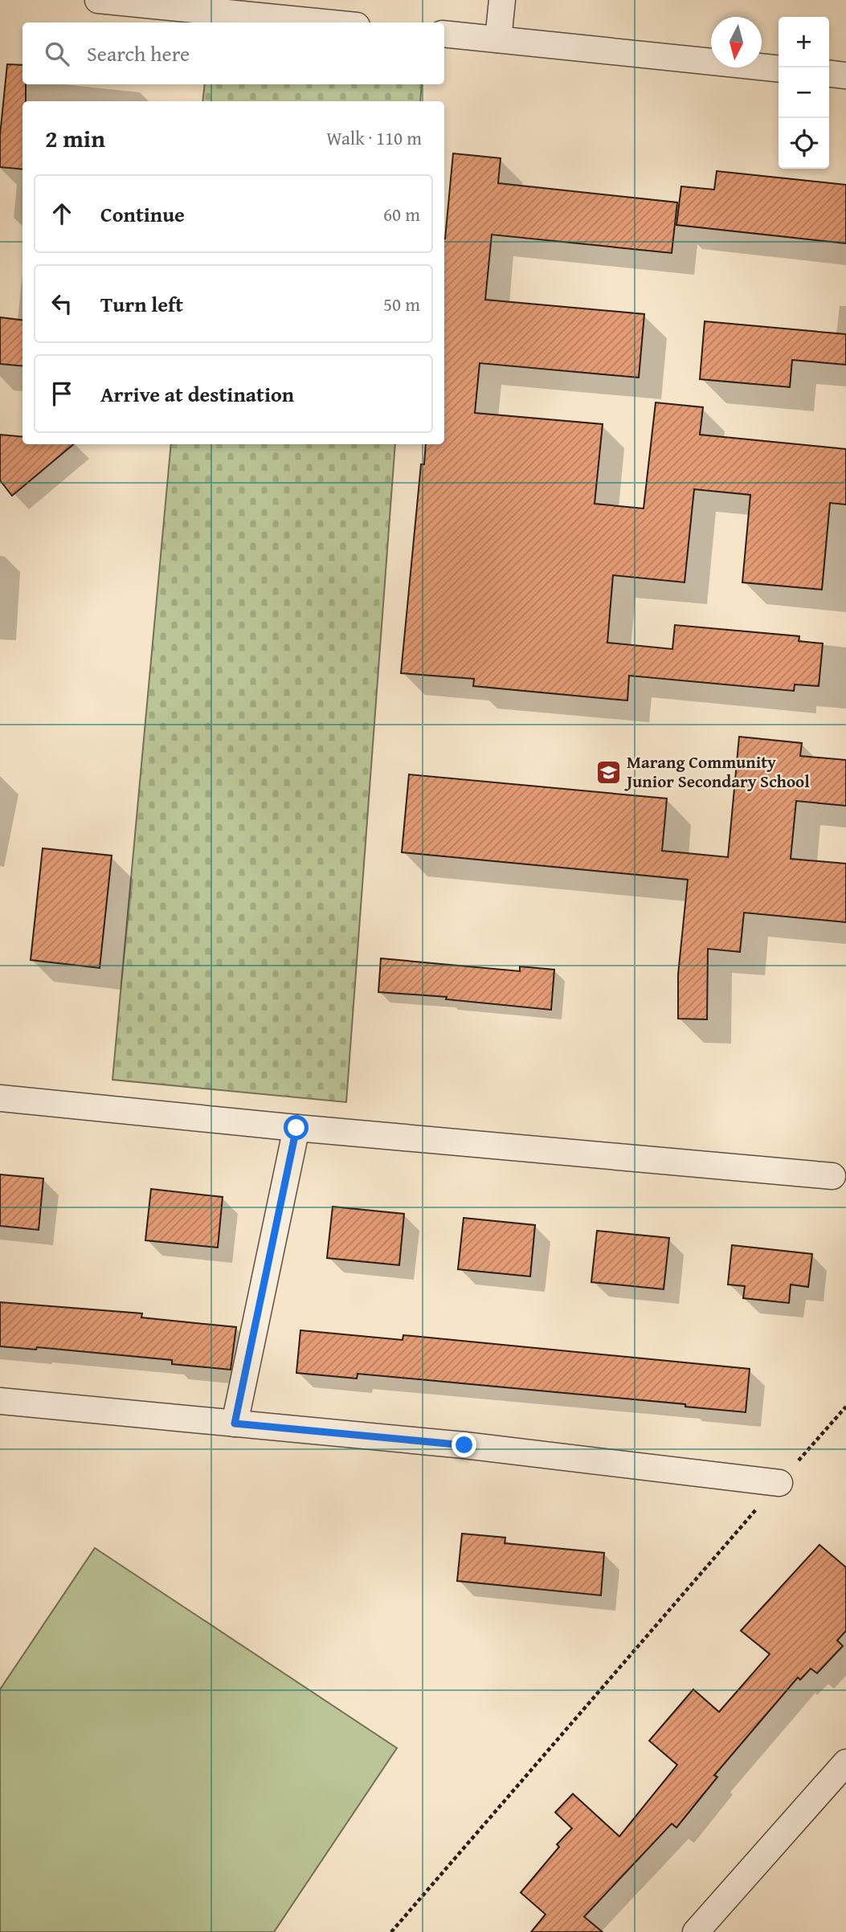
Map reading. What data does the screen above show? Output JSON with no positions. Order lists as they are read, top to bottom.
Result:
{
  "places": {
    "school or university": ["Marang Community Junior Secondary School"]
  },
  "north": "bottom",
  "page": {
    "map_buttons": ["+", "−"],
    "search": "Search here",
    "heading": ["2 min", "Walk · 110 m"],
    "list": [
      ["Continue", "60 m"],
      ["Turn left", "50 m"],
      "Arrive at destination"
    ]
  }
}
